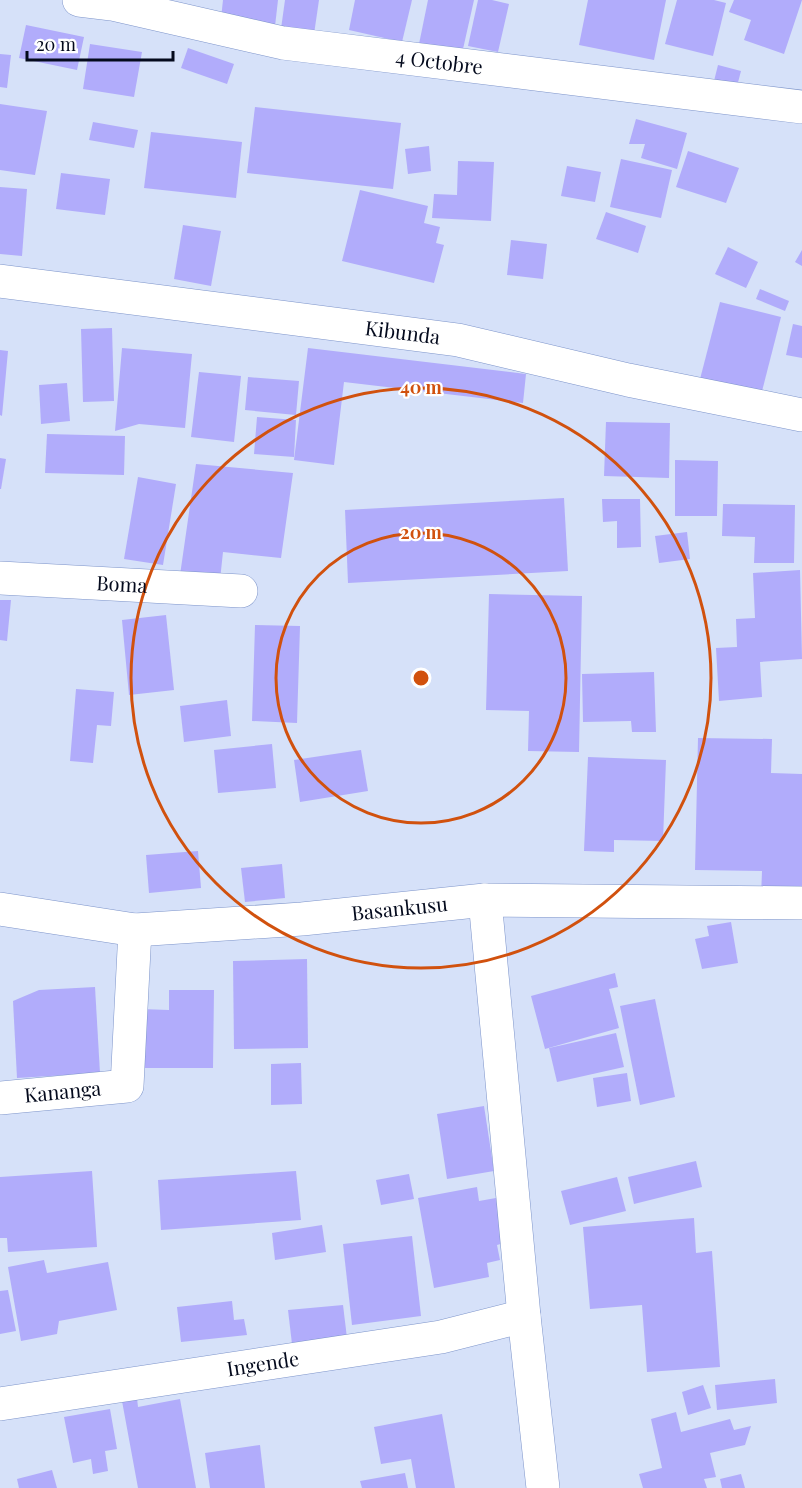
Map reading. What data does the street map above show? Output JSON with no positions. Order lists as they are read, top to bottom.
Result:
{
  "streets": {
    "street": [
      "4 Octobre",
      "Kibunda",
      "Boma",
      "Basankusu",
      "Kananga",
      "Ingende"
    ]
  },
  "crossings": [
    ["Basankusu", "Kananga"]
  ],
  "scale_bar": "20 m",
  "rings": ["40 m", "20 m"]
}
